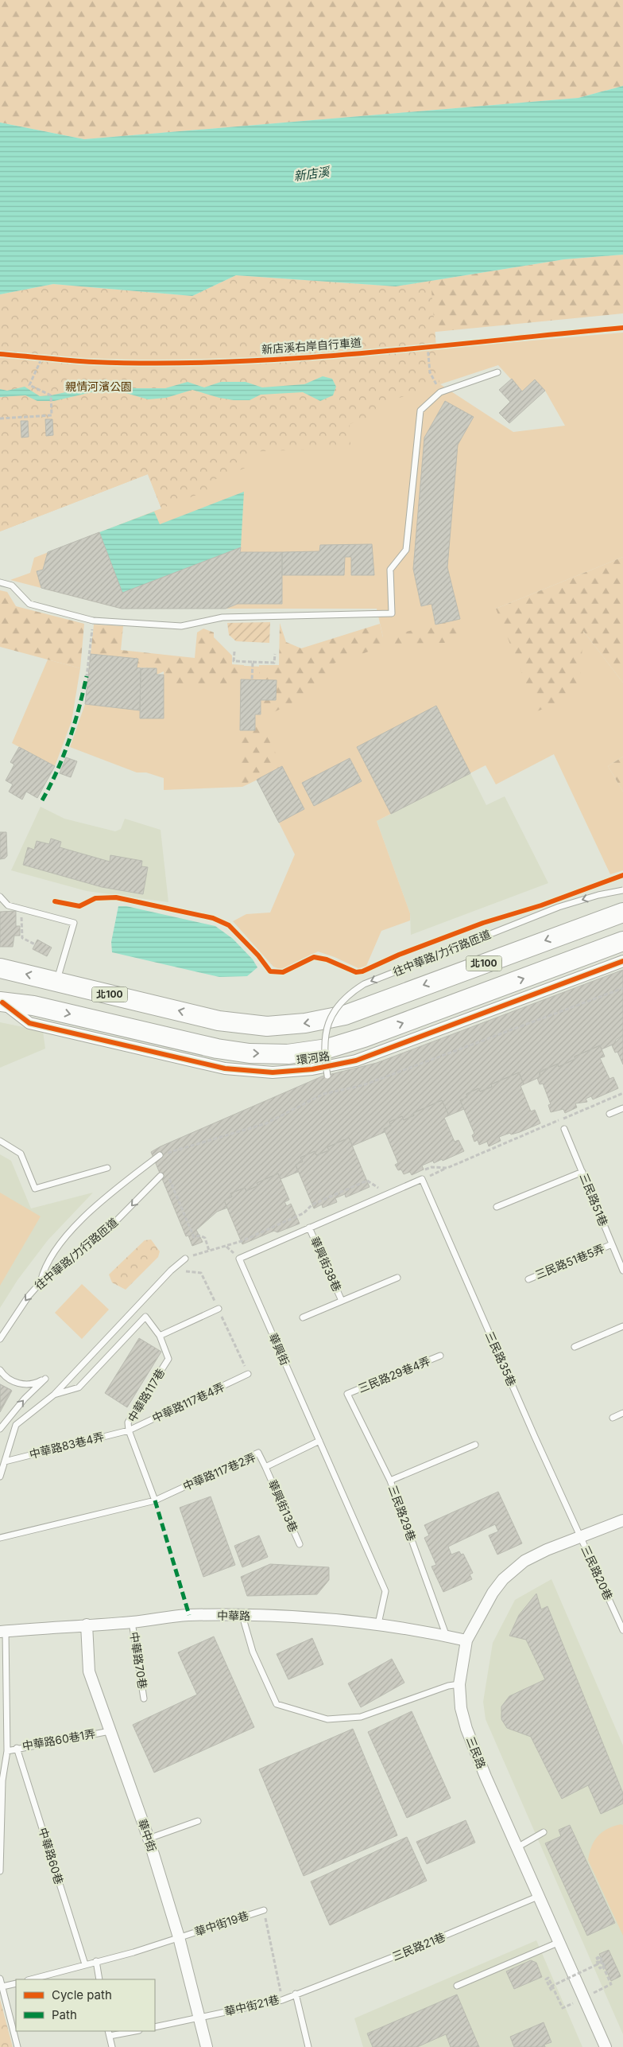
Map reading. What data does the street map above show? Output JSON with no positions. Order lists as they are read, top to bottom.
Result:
{
  "streets": {
    "highway": ["北100", "環河路"],
    "street": ["中華路", "三民路", "華中街"],
    "lane": [
      "往中華路/力行路匝道",
      "三民路51巷",
      "三民路51巷5弄",
      "華興街38巷",
      "華興街",
      "三民路35巷",
      "三民路29巷4弄",
      "中華路117巷",
      "中華路117巷4弄",
      "中華路83巷4弄",
      "中華路117巷2弄",
      "華興街13巷",
      "三民路29巷",
      "三民路20巷",
      "中華路70巷",
      "中華路60巷1弄",
      "中華路60巷",
      "華中街19巷",
      "三民路21巷",
      "華中街21巷"
    ],
    "cycle path": ["新店溪右岸自行車道"]
  },
  "crossings": [
    ["三民路51巷", "三民路51巷5弄"],
    ["華興街38巷", "華興街"],
    ["華興街", "三民路35巷"],
    ["華興街", "中華路117巷2弄"],
    ["華興街", "中華路"],
    ["三民路35巷", "三民路20巷"],
    ["三民路35巷", "三民路"],
    ["三民路29巷4弄", "三民路29巷"],
    ["中華路117巷", "中華路117巷4弄"],
    ["中華路117巷", "中華路83巷4弄"],
    ["中華路117巷", "中華路117巷2弄"],
    ["中華路117巷4弄", "中華路83巷4弄"],
    ["中華路117巷2弄", "華興街13巷"],
    ["三民路29巷", "中華路"],
    ["三民路20巷", "三民路"],
    ["中華路", "中華路70巷"],
    ["中華路", "三民路"],
    ["中華路", "華中街"],
    ["中華路60巷1弄", "華中街"],
    ["中華路60巷1弄", "中華路60巷"],
    ["三民路", "三民路21巷"],
    ["華中街", "華中街19巷"],
    ["華中街", "華中街21巷"],
    ["中華路60巷", "華中街19巷"],
    ["三民路21巷", "華中街21巷"]
  ],
  "one_way": ["往中華路/力行路匝道"],
  "water": ["新店溪"],
  "parks": ["親情河濱公園"],
  "legend": ["Cycle path", "Path"]
}
